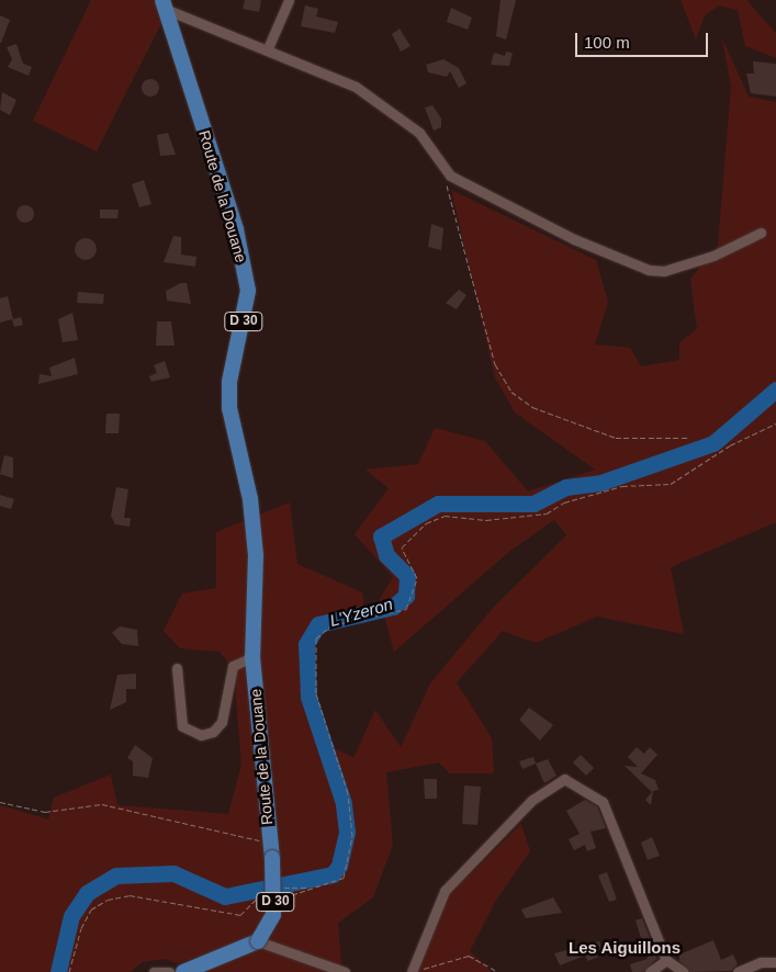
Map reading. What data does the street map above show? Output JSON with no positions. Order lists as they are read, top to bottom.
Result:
{
  "streets": {
    "main road": ["Route de la Douane", "D 30"]
  },
  "crossings": [
    ["Route de la Douane", "D 30"]
  ],
  "districts": ["Les Aiguillons"],
  "water": ["L'Yzeron"],
  "scale_bar": "100 m"
}
